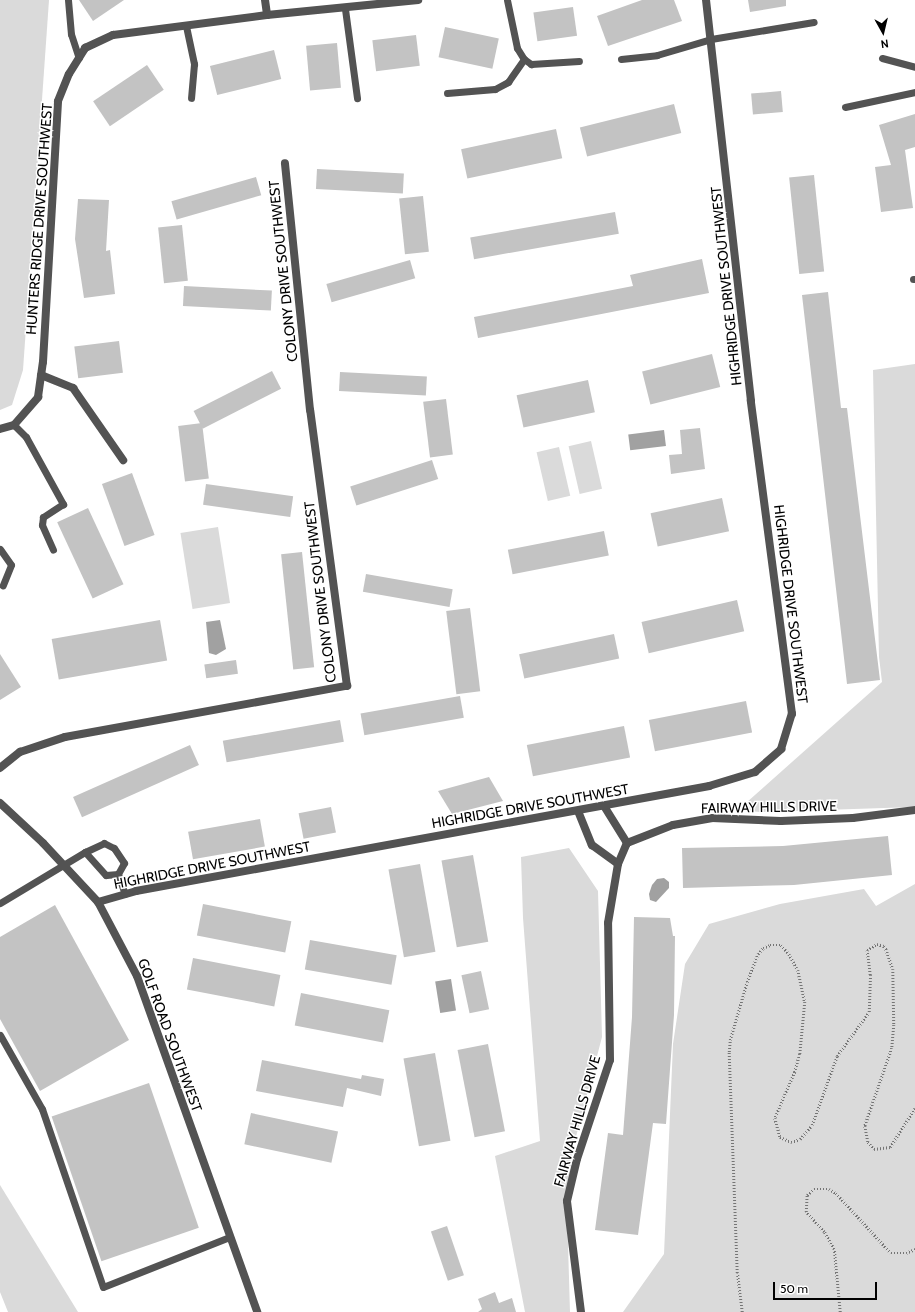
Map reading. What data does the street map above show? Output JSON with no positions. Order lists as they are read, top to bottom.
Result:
{
  "streets": {
    "street": [
      "HUNTERS RIDGE DRIVE SOUTHWEST",
      "COLONY DRIVE SOUTHWEST",
      "HIGHRIDGE DRIVE SOUTHWEST",
      "FAIRWAY HILLS DRIVE",
      "GOLF ROAD SOUTHWEST"
    ]
  },
  "crossings": [
    ["HIGHRIDGE DRIVE SOUTHWEST", "GOLF ROAD SOUTHWEST"]
  ],
  "scale_bar": "50 m",
  "north": "bottom"
}
